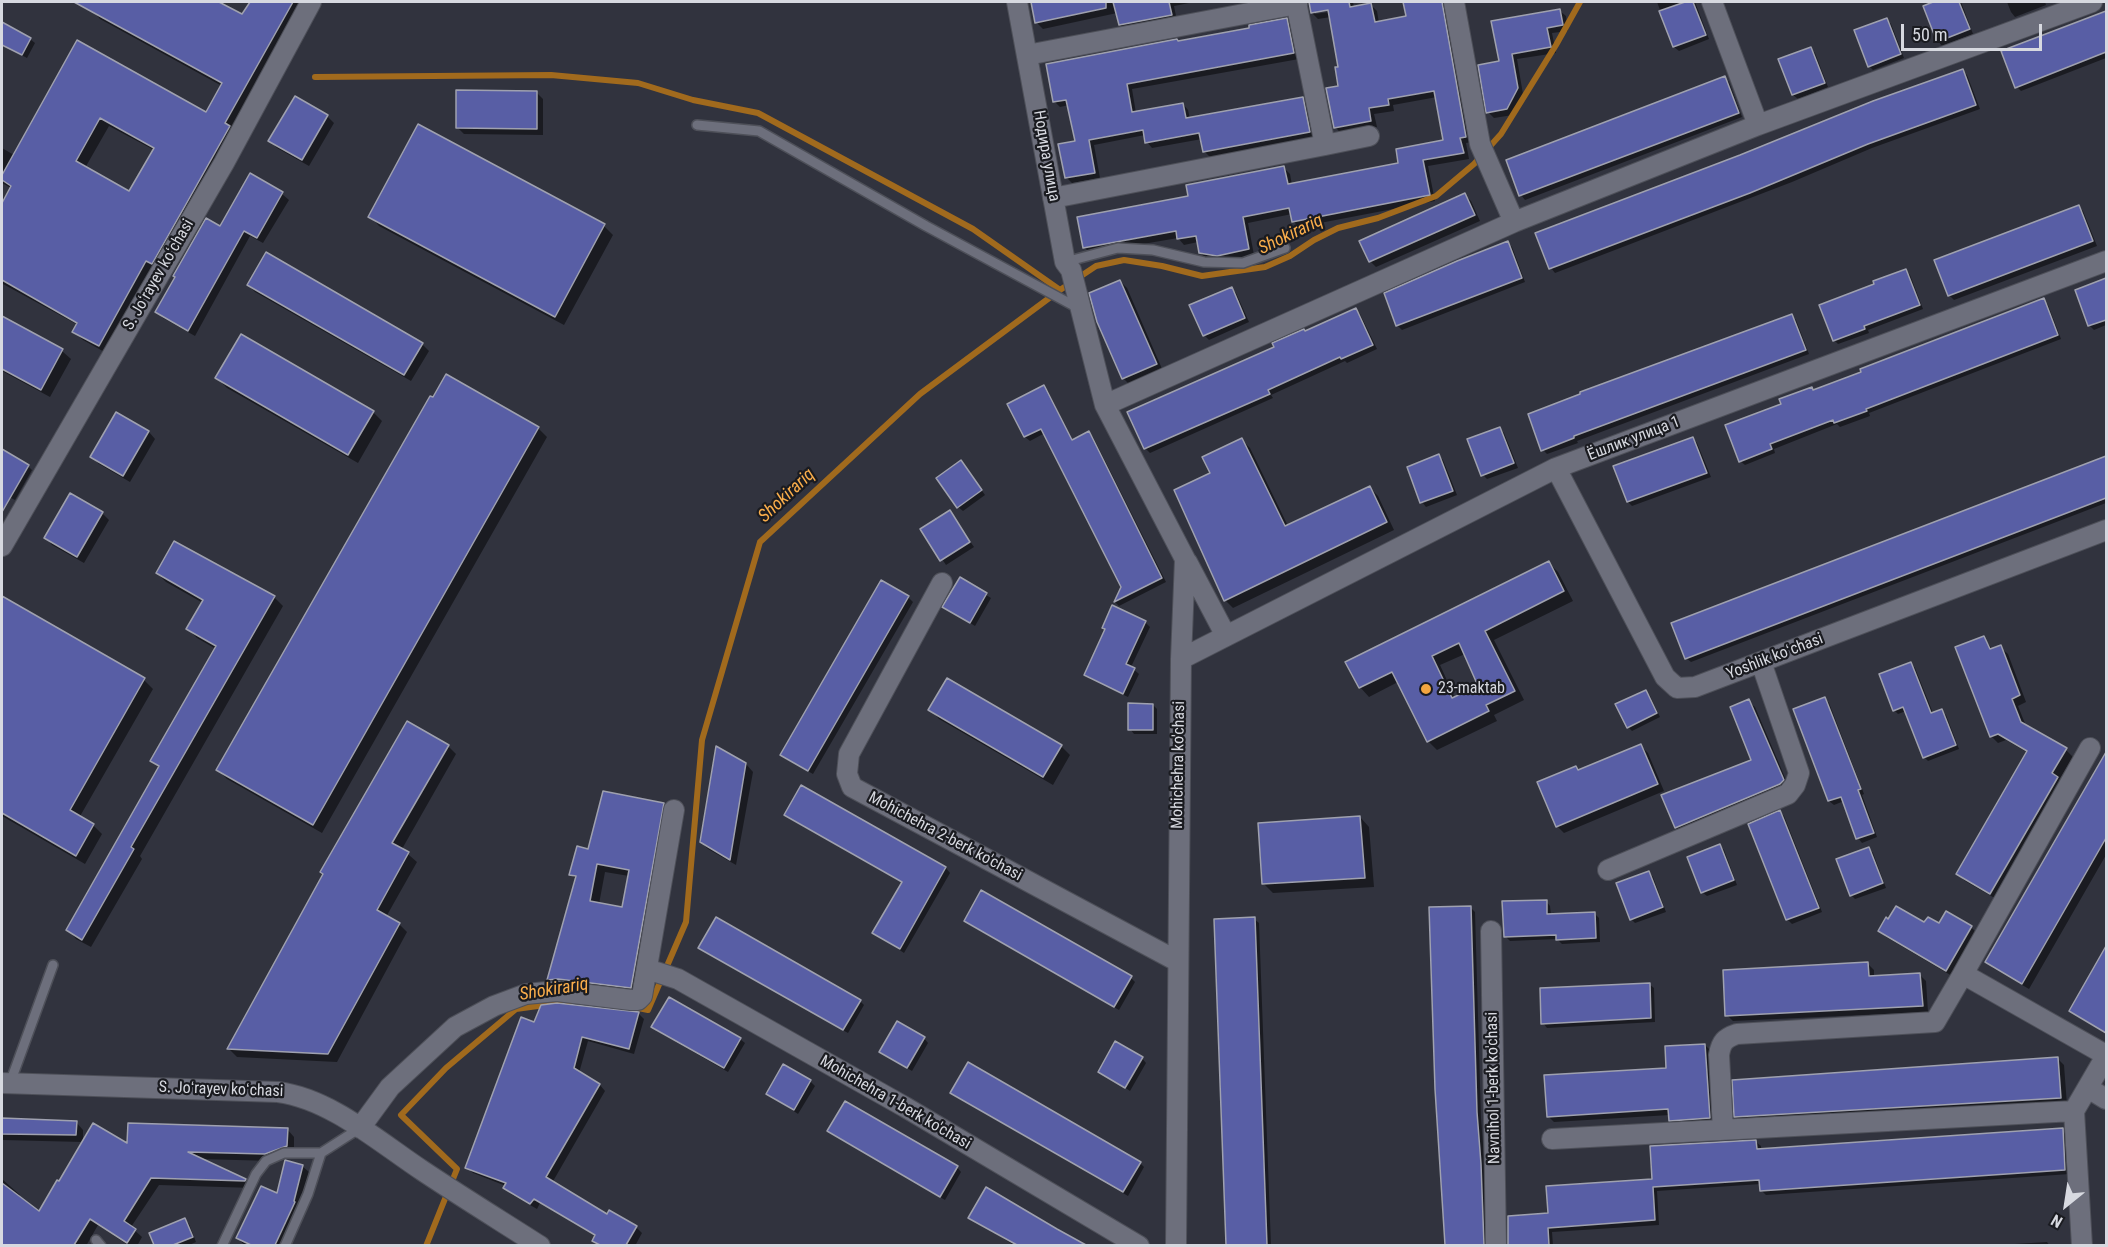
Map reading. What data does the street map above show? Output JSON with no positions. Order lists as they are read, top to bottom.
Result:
{
  "streets": {
    "street": [
      "Нодира улица",
      "S. Joʻrayev koʻchasi",
      "Ёшлик улица 1",
      "Yoshlik koʻchasi",
      "Mohichehra ko'chasi",
      "Mohichehra 2-berk ko'chasi",
      "Navnihol 1-berk ko'chasi",
      "Mohichehra 1-berk ko'chasi"
    ]
  },
  "crossings": [
    ["Нодира улица", "Mohichehra ko'chasi"],
    ["Ёшлик улица 1", "Yoshlik koʻchasi"],
    ["Ёшлик улица 1", "Mohichehra ko'chasi"],
    ["Mohichehra ko'chasi", "Mohichehra 2-berk ko'chasi"]
  ],
  "water": ["Shokirariq"],
  "places": ["23-maktab"],
  "scale_bar": "50 m",
  "north": "bottom left"
}
